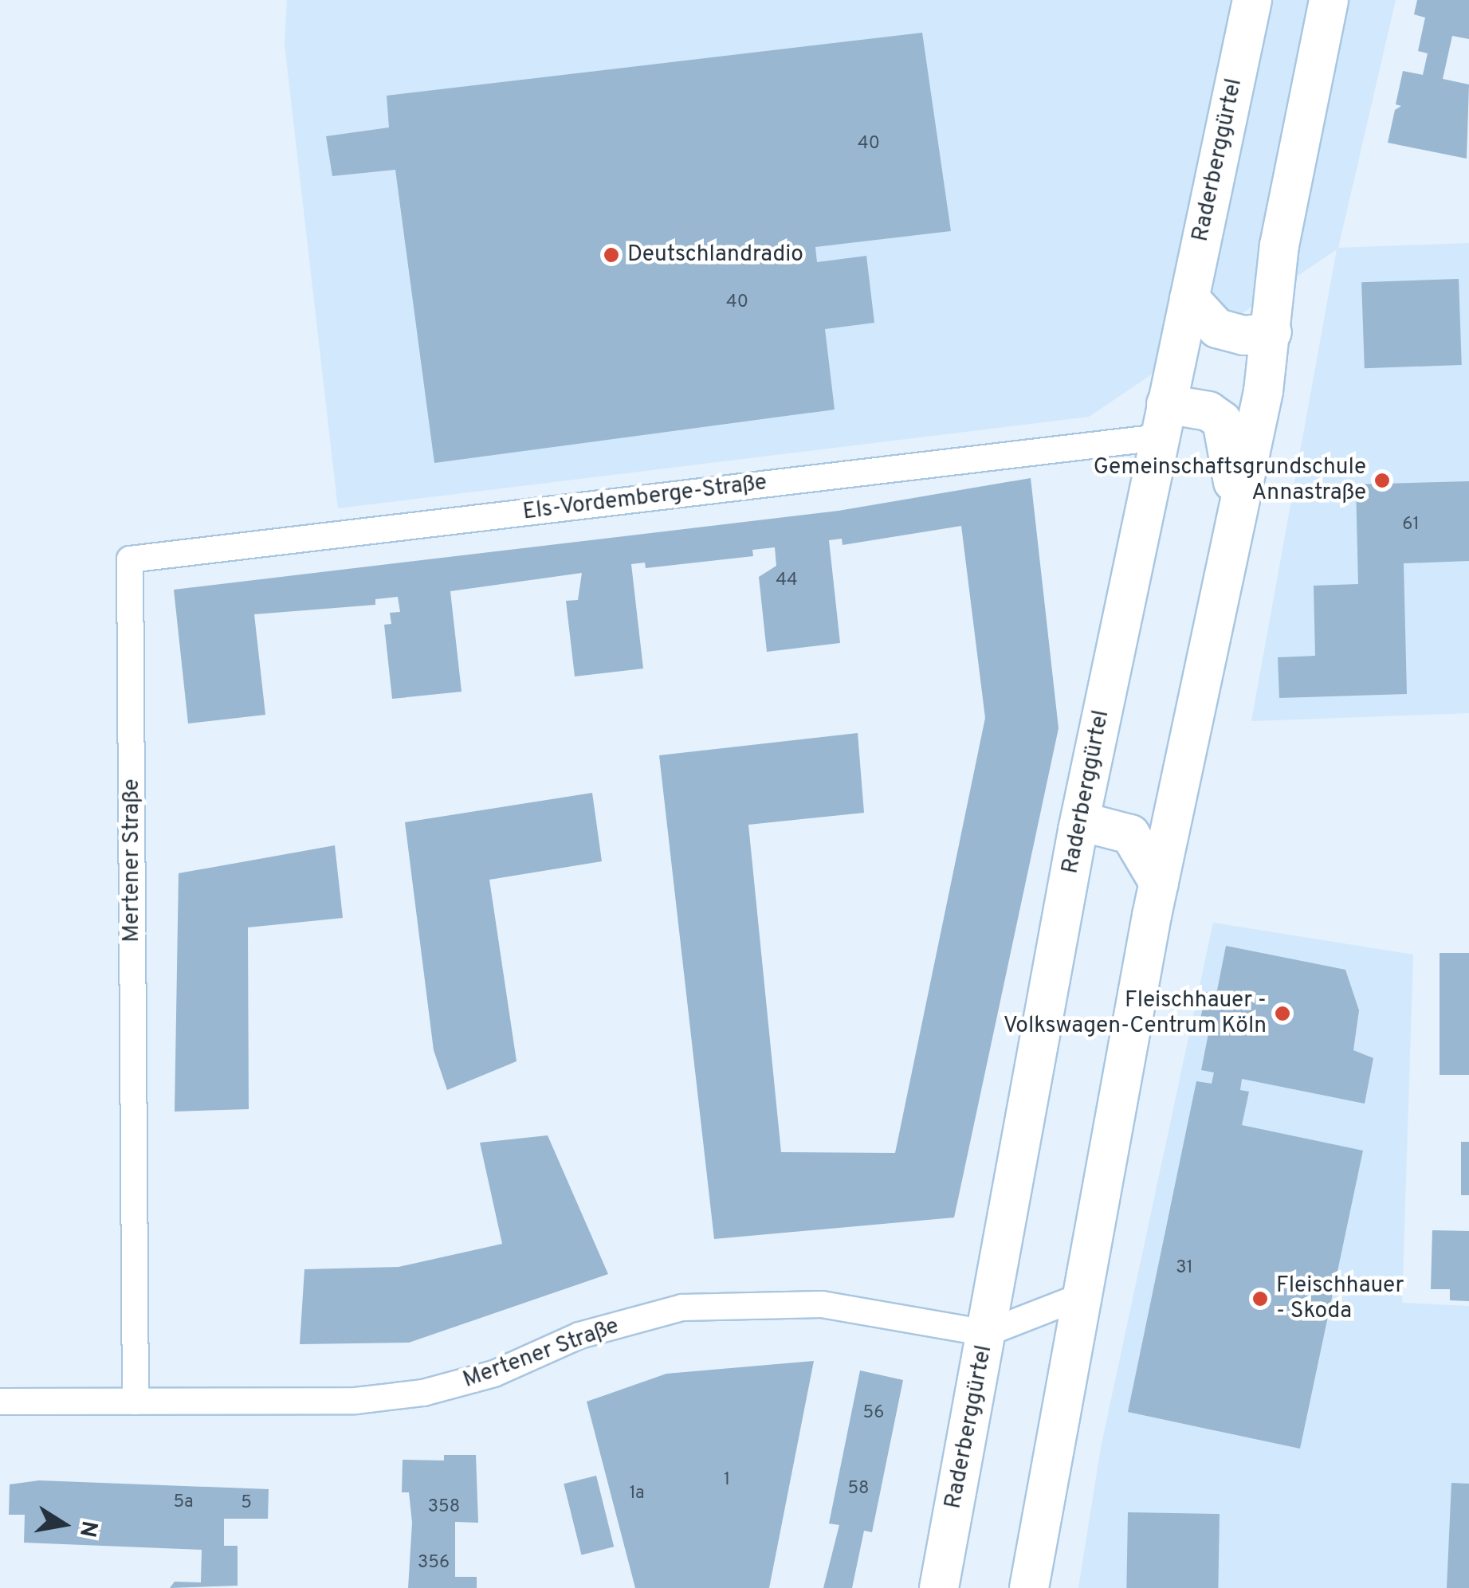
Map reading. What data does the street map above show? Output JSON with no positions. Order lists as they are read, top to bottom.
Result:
{
  "streets": {
    "main road": ["Raderberggürtel"],
    "street": ["Els-Vordemberge-Straße", "Mertener Straße"]
  },
  "crossings": [
    ["Raderberggürtel", "Els-Vordemberge-Straße"],
    ["Raderberggürtel", "Mertener Straße"],
    ["Els-Vordemberge-Straße", "Mertener Straße"]
  ],
  "places": [
    "Deutschlandradio",
    "Gemeinschaftsgrundschule Annastraße",
    "Fleischhauer - Volkswagen-Centrum Köln",
    "Fleischhauer - Skoda"
  ],
  "house_numbers": [
    "40",
    "40",
    "61",
    "44",
    "31",
    "56",
    "1",
    "58",
    "1a",
    "5a",
    "5",
    "358",
    "356"
  ],
  "north": "right"
}
